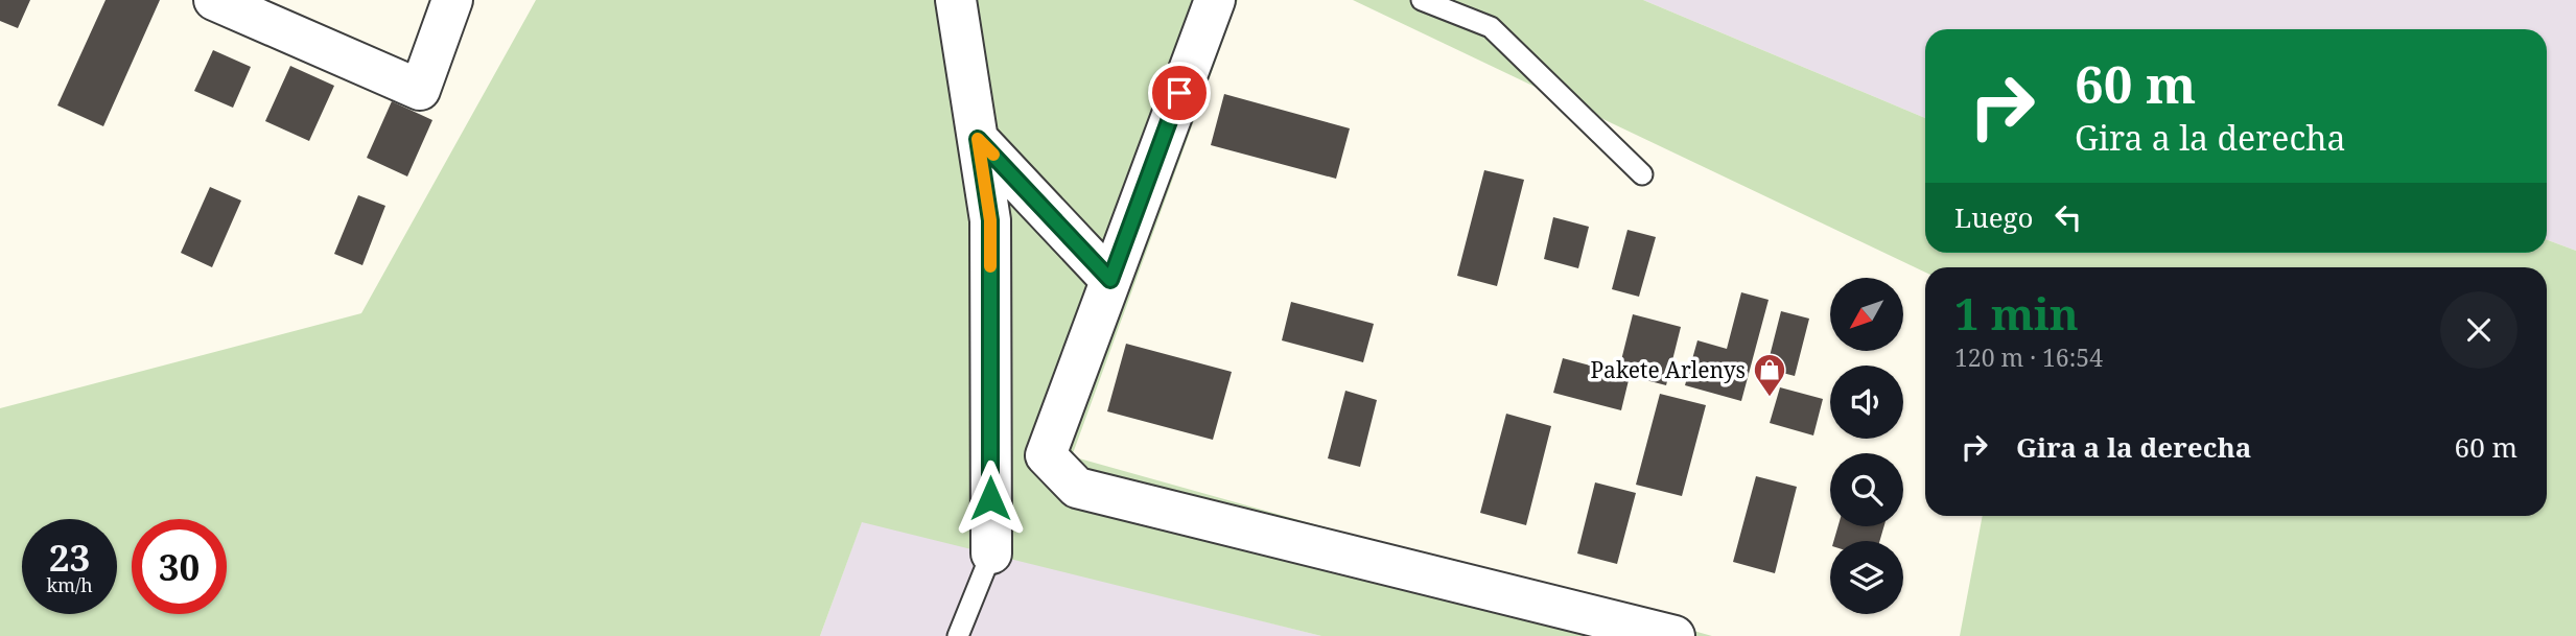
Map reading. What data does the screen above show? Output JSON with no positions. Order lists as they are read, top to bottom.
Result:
{
  "places": {
    "shop": ["Pakete Arlenys"]
  },
  "north": "bottom left",
  "page": {
    "turn": ["60 m", "Gira a la derecha"],
    "then": "Luego",
    "heading": ["1 min", "120 m · 16:54"],
    "list": [
      {
        "name": "Gira a la derecha",
        "value": "60 m"
      }
    ],
    "speed": "23 km/h",
    "limit": "30"
  }
}
